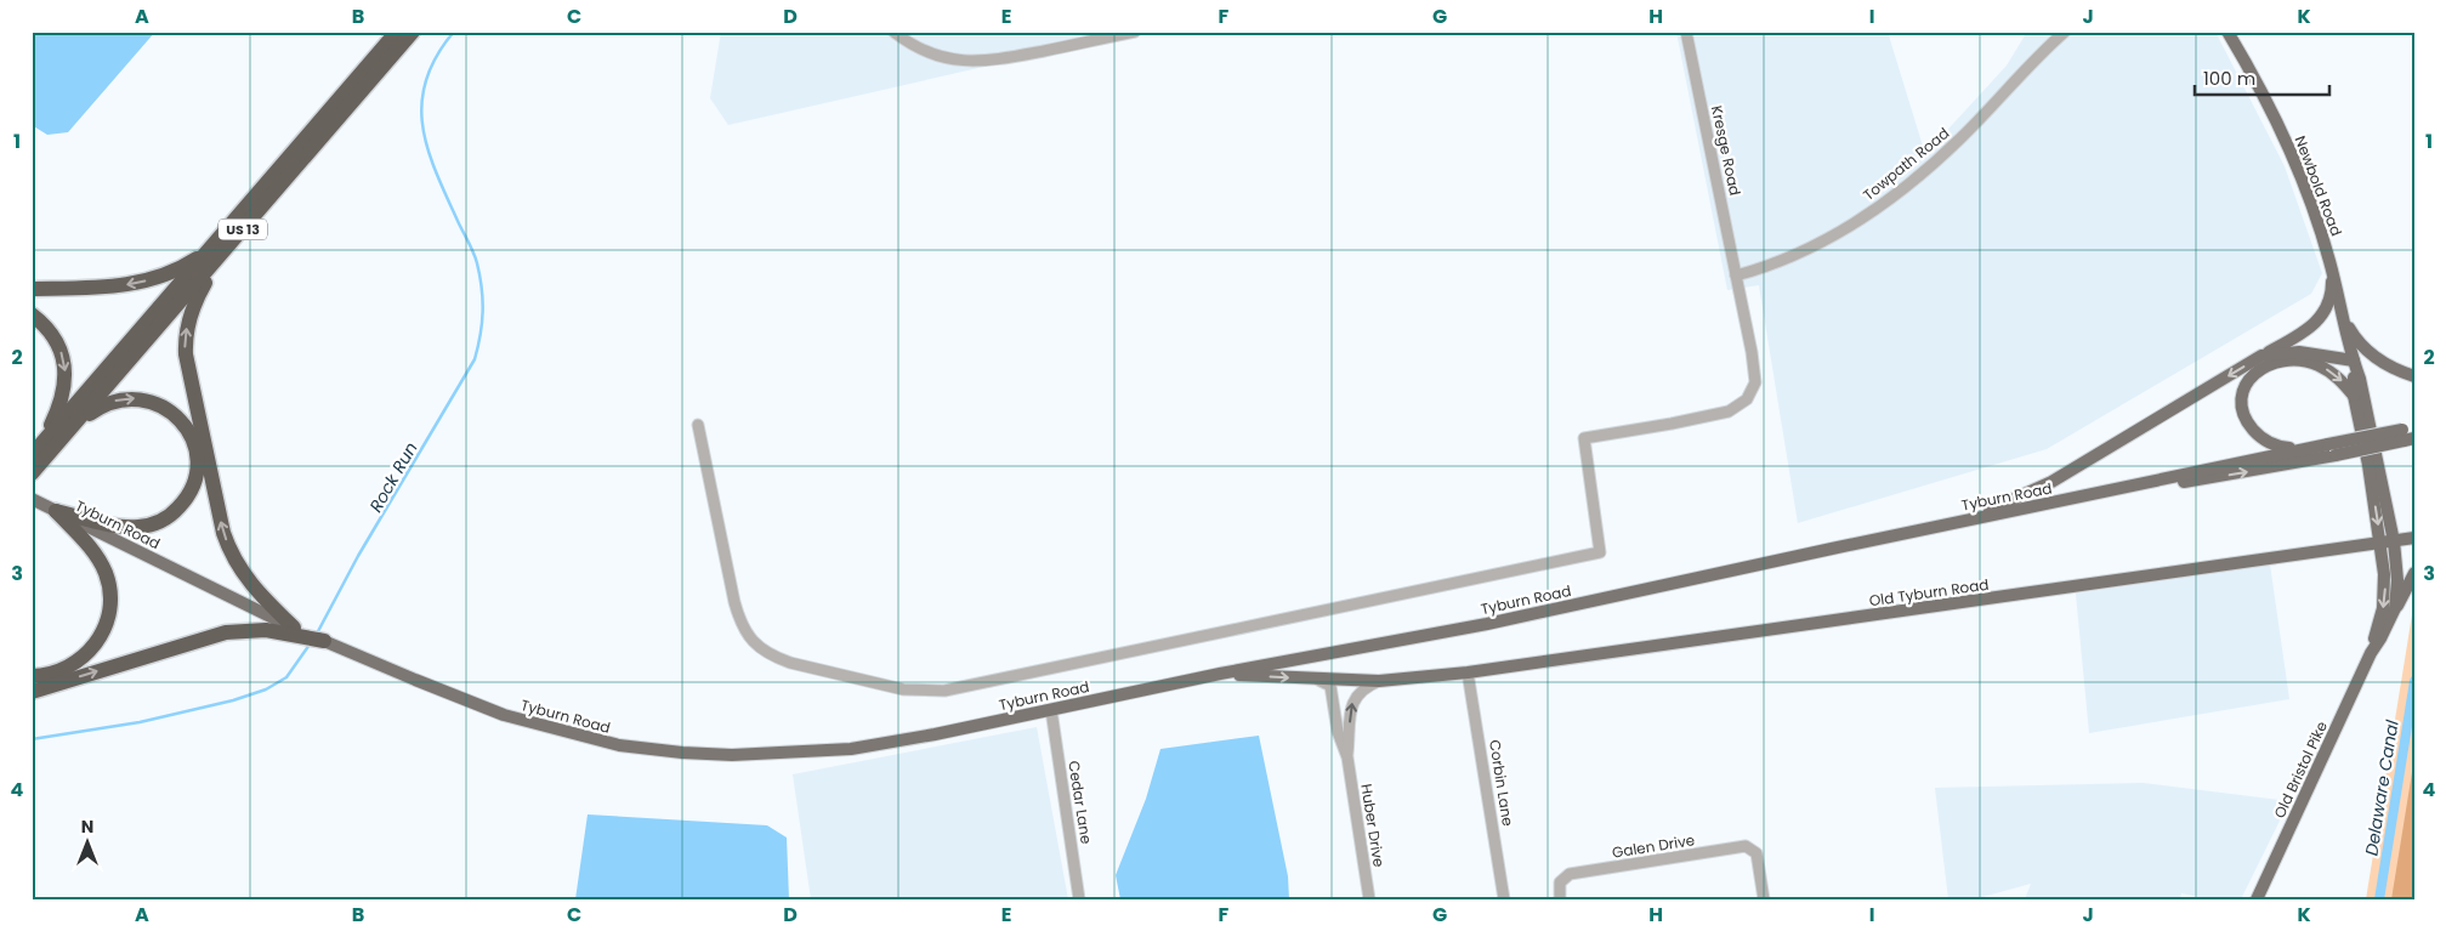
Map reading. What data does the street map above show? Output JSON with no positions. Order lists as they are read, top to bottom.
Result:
{
  "streets": {
    "highway": ["US 13"],
    "main road": [
      "Newbold Road",
      "Tyburn Road",
      "Old Tyburn Road",
      "Old Bristol Pike"
    ],
    "street": [
      "Kresge Road",
      "Towpath Road",
      "Corbin Lane",
      "Cedar Lane",
      "Huber Drive",
      "Galen Drive"
    ]
  },
  "crossings": [
    ["Kresge Road", "Towpath Road"],
    ["Newbold Road", "Old Tyburn Road"],
    ["Newbold Road", "Old Bristol Pike"],
    ["Tyburn Road", "Old Tyburn Road"],
    ["Tyburn Road", "Cedar Lane"],
    ["Old Tyburn Road", "Old Bristol Pike"],
    ["Old Tyburn Road", "Corbin Lane"],
    ["Old Tyburn Road", "Huber Drive"]
  ],
  "water": ["Rock Run", "Delaware Canal"],
  "scale_bar": "100 m",
  "north": "top",
  "grid": {
    "columns": [
      "A",
      "B",
      "C",
      "D",
      "E",
      "F",
      "G",
      "H",
      "I",
      "J",
      "K"
    ],
    "rows": [
      "1",
      "2",
      "3",
      "4"
    ]
  }
}
